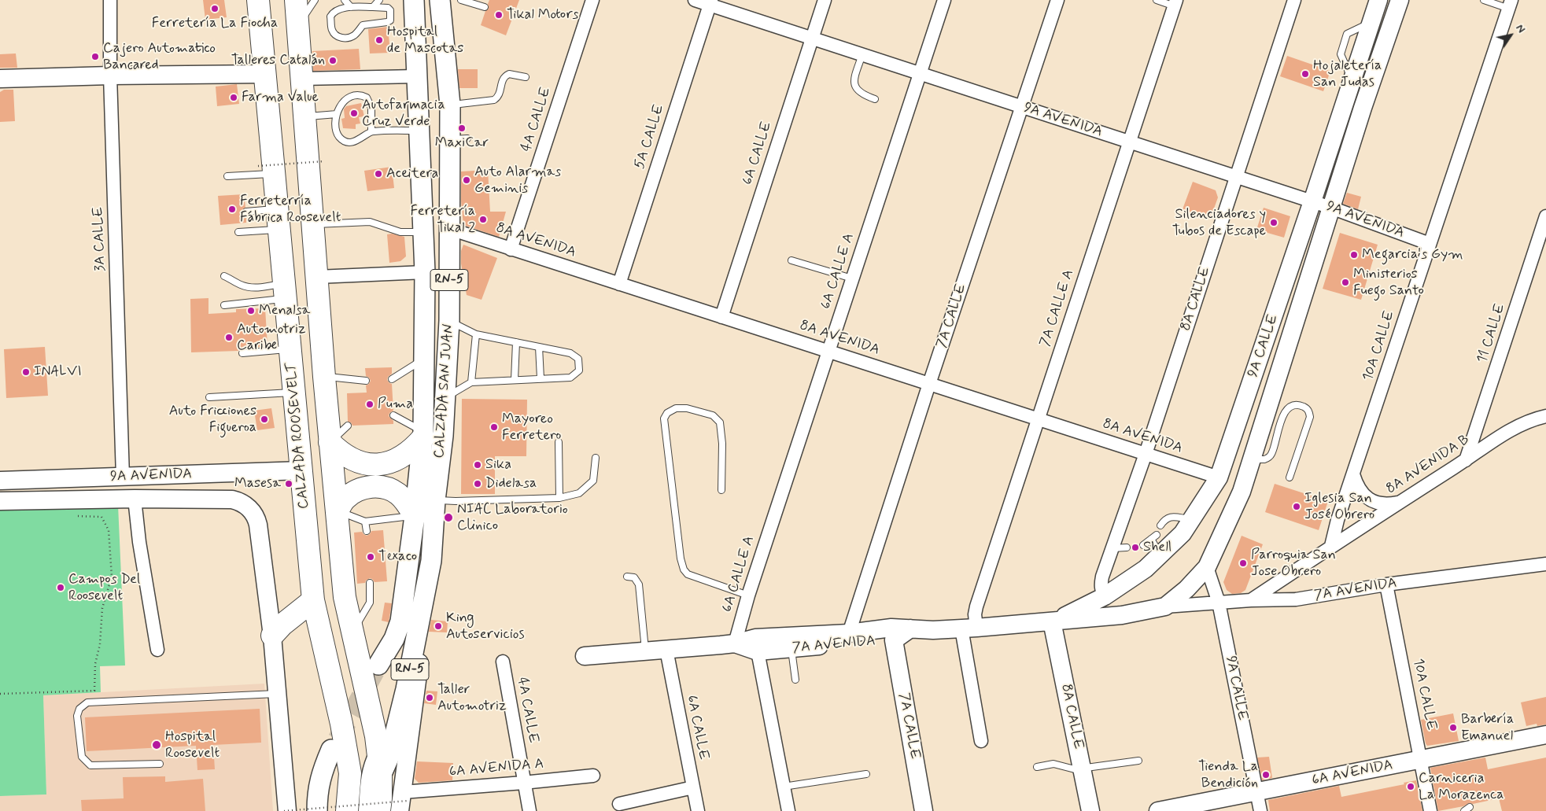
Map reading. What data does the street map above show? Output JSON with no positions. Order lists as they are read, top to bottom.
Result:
{
  "streets": {
    "highway": ["CALZADA ROOSEVELT"],
    "main road": [
      "9A AVENIDA",
      "RN-5",
      "8A CALLE",
      "7A CALLE",
      "9A CALLE",
      "CALZADA SAN JUAN",
      "7A AVENIDA",
      "6A AVENIDA"
    ],
    "street": [
      "4A CALLE",
      "5A CALLE",
      "6A CALLE",
      "3A CALLE",
      "8A AVENIDA",
      "6A CALLE A",
      "7A CALLE A",
      "11 CALLE",
      "10A CALLE",
      "8A AVENIDA B",
      "6A AVENIDA A"
    ]
  },
  "crossings": [
    ["4A CALLE", "8A AVENIDA"],
    ["4A CALLE", "6A AVENIDA A"],
    ["9A AVENIDA", "5A CALLE"],
    ["9A AVENIDA", "6A CALLE"],
    ["9A AVENIDA", "3A CALLE"],
    ["9A AVENIDA", "6A CALLE A"],
    ["9A AVENIDA", "8A CALLE"],
    ["9A AVENIDA", "7A CALLE A"],
    ["9A AVENIDA", "7A CALLE"],
    ["9A AVENIDA", "9A CALLE"],
    ["9A AVENIDA", "10A CALLE"],
    ["9A AVENIDA", "CALZADA ROOSEVELT"],
    ["5A CALLE", "8A AVENIDA"],
    ["6A CALLE", "8A AVENIDA"],
    ["6A CALLE", "7A AVENIDA"],
    ["8A AVENIDA", "6A CALLE A"],
    ["8A AVENIDA", "8A CALLE"],
    ["8A AVENIDA", "7A CALLE A"],
    ["8A AVENIDA", "7A CALLE"],
    ["8A AVENIDA", "9A CALLE"],
    ["8A AVENIDA", "CALZADA SAN JUAN"],
    ["6A CALLE A", "7A AVENIDA"],
    ["8A CALLE", "9A CALLE"],
    ["8A CALLE", "7A AVENIDA"],
    ["7A CALLE A", "7A AVENIDA"],
    ["7A CALLE", "7A AVENIDA"],
    ["11 CALLE", "8A AVENIDA B"],
    ["9A CALLE", "7A AVENIDA"],
    ["9A CALLE", "6A AVENIDA"],
    ["10A CALLE", "8A AVENIDA B"],
    ["10A CALLE", "7A AVENIDA"],
    ["10A CALLE", "6A AVENIDA"],
    ["8A AVENIDA B", "7A AVENIDA"]
  ],
  "places": [
    "Ferretería La Fiocha",
    "Tikal Motors",
    "Hospital de Mascotas",
    "Cajero Automatico Bancared",
    "Talleres Catalán",
    "Hojaletería San Judas",
    "Farma Value",
    "Autofarmacia Cruz Verde",
    "MaxiCar",
    "Aceitera",
    "Auto Alarmas Geminis",
    "Ferreterría Fábrica Roosevelt",
    "Ferretería Tikal 2",
    "Silenciadores y Tubos de Escape",
    "Megarcia's Gym",
    "Ministerios Fuego Santo",
    "Menalsa",
    "Automotriz Caribe",
    "INALVI",
    "Puma",
    "Auto Fricciones Figueroa",
    "Mayoreo Ferretero",
    "Sika",
    "Masesa",
    "Didelasa",
    "Iglesia San José Obrero",
    "NIAC Laboratorio Clinico",
    "Shell",
    "Texaco",
    "Parroquia San Jose Obrero",
    "Campos Del Roosevelt",
    "King Autoservicios",
    "Taller Automotriz",
    "Barbería Emanuel",
    "Hospital Roosevelt",
    "Tienda La Bendición",
    "Carniceria La Morazenca"
  ],
  "north": "top right"
}
